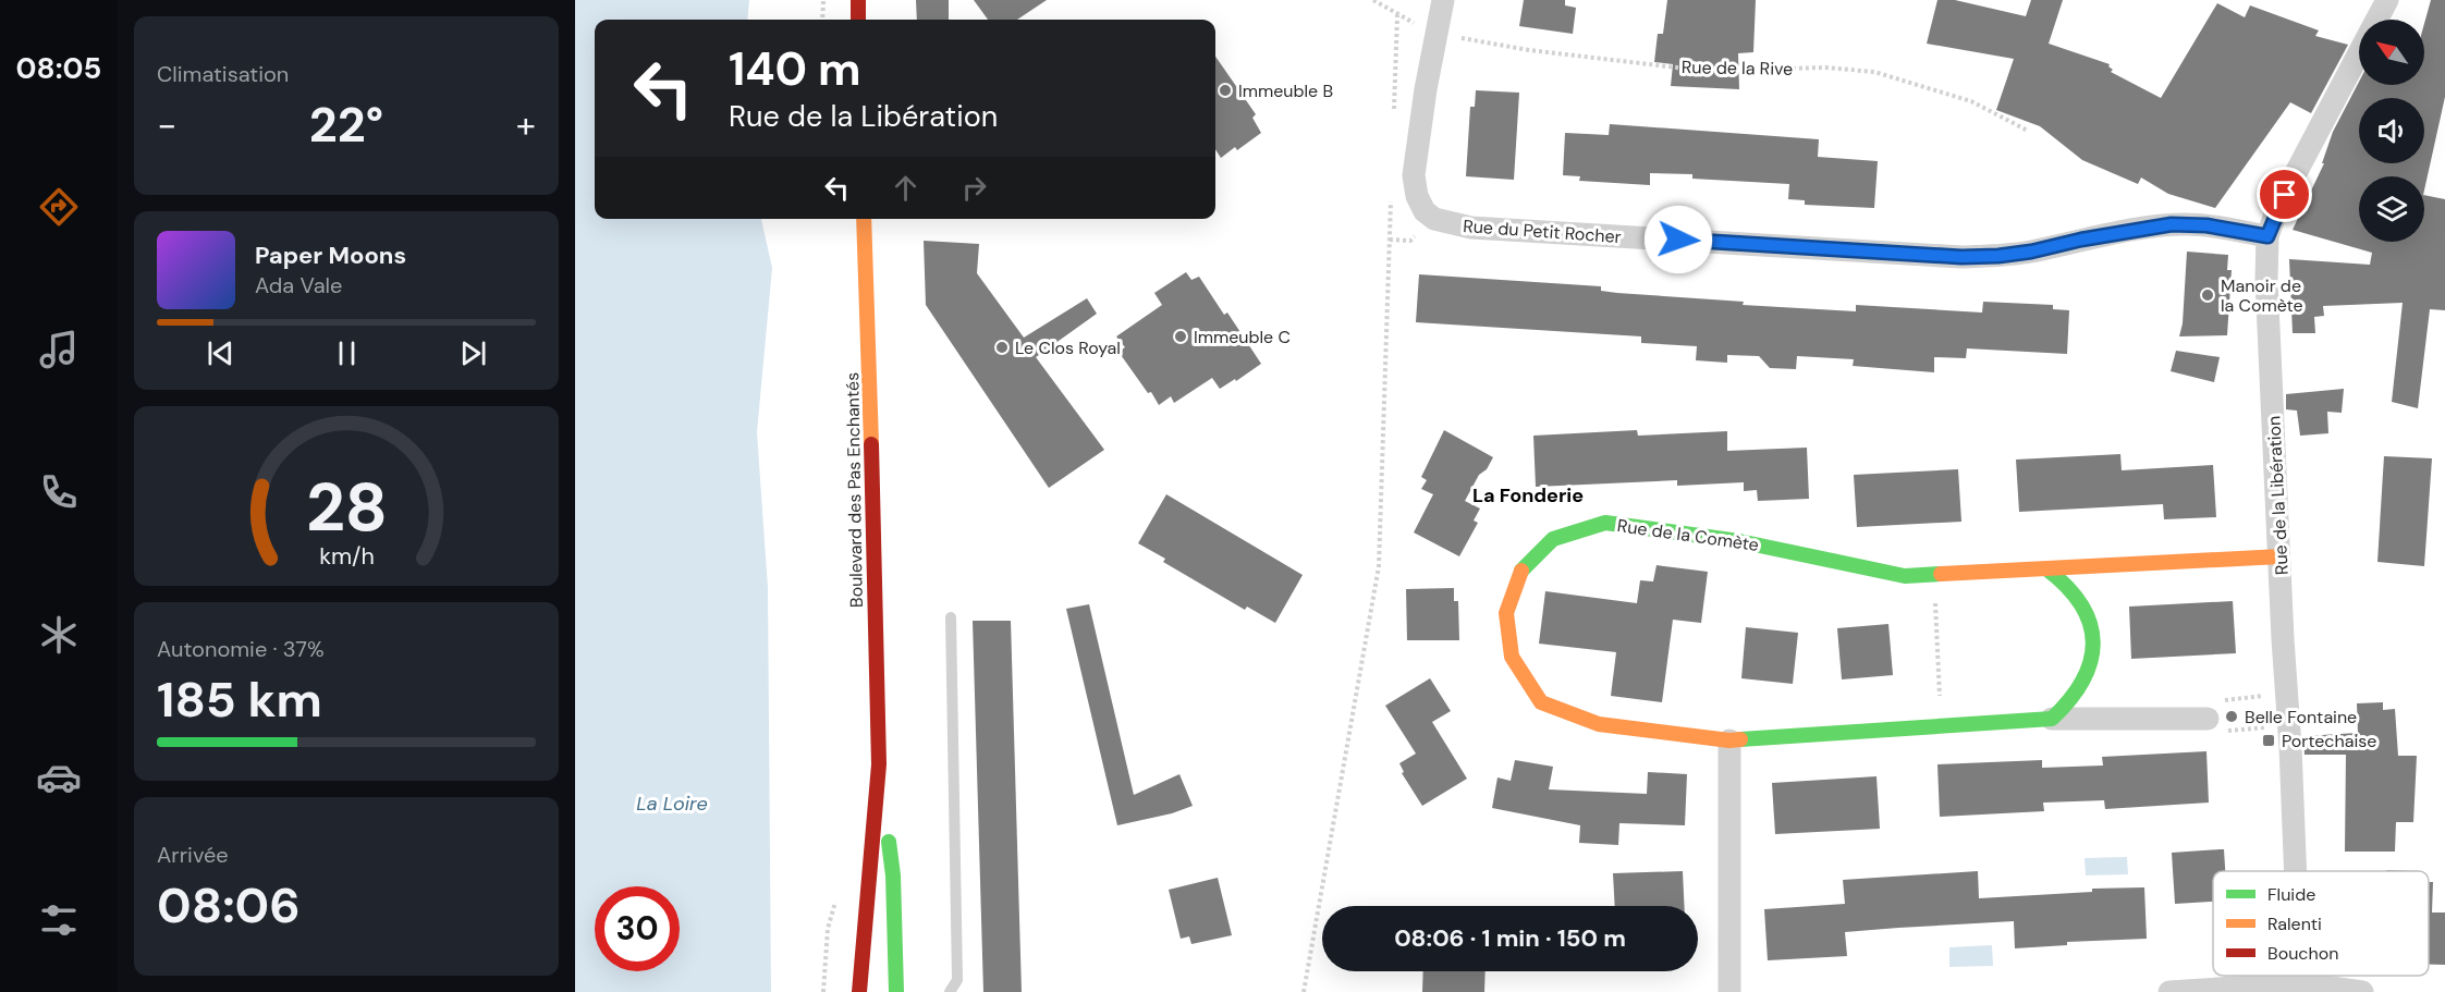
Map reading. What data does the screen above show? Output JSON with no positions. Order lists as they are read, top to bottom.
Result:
{
  "streets": {
    "street": [
      "Rue du Petit Rocher",
      "Boulevard des Pas Enchantés",
      "Rue de la Libération",
      "Rue de la Comète"
    ],
    "path": ["Rue de la Rive"]
  },
  "crossings": [
    ["Rue de la Rive", "Rue du Petit Rocher"],
    ["Rue du Petit Rocher", "Rue de la Libération"],
    ["Rue de la Libération", "Rue de la Comète"]
  ],
  "districts": ["La Fonderie"],
  "water": ["La Loire"],
  "places": {
    "other": [
      "Immeuble B",
      "Manoir de la Comète",
      "Immeuble C",
      "Le Clos Royal",
      "Belle Fontaine"
    ],
    "transit": ["Portechaise"]
  },
  "legend": ["Fluide", "Ralenti", "Bouchon"],
  "north": "top left",
  "page": {
    "tabs": "08:05",
    "tile": [
      "Climatisation",
      ["Autonomie · 37%", "185 km"],
      ["Arrivée", "08:06"]
    ],
    "turn": ["140 m", "Rue de la Libération"],
    "heat": ["−", "22°", "+"],
    "song": ["Paper Moons", "Ada Vale"],
    "limit": "30",
    "trip": "08:06 · 1 min · 150 m",
    "gauge": ["28", "km/h"]
  }
}
